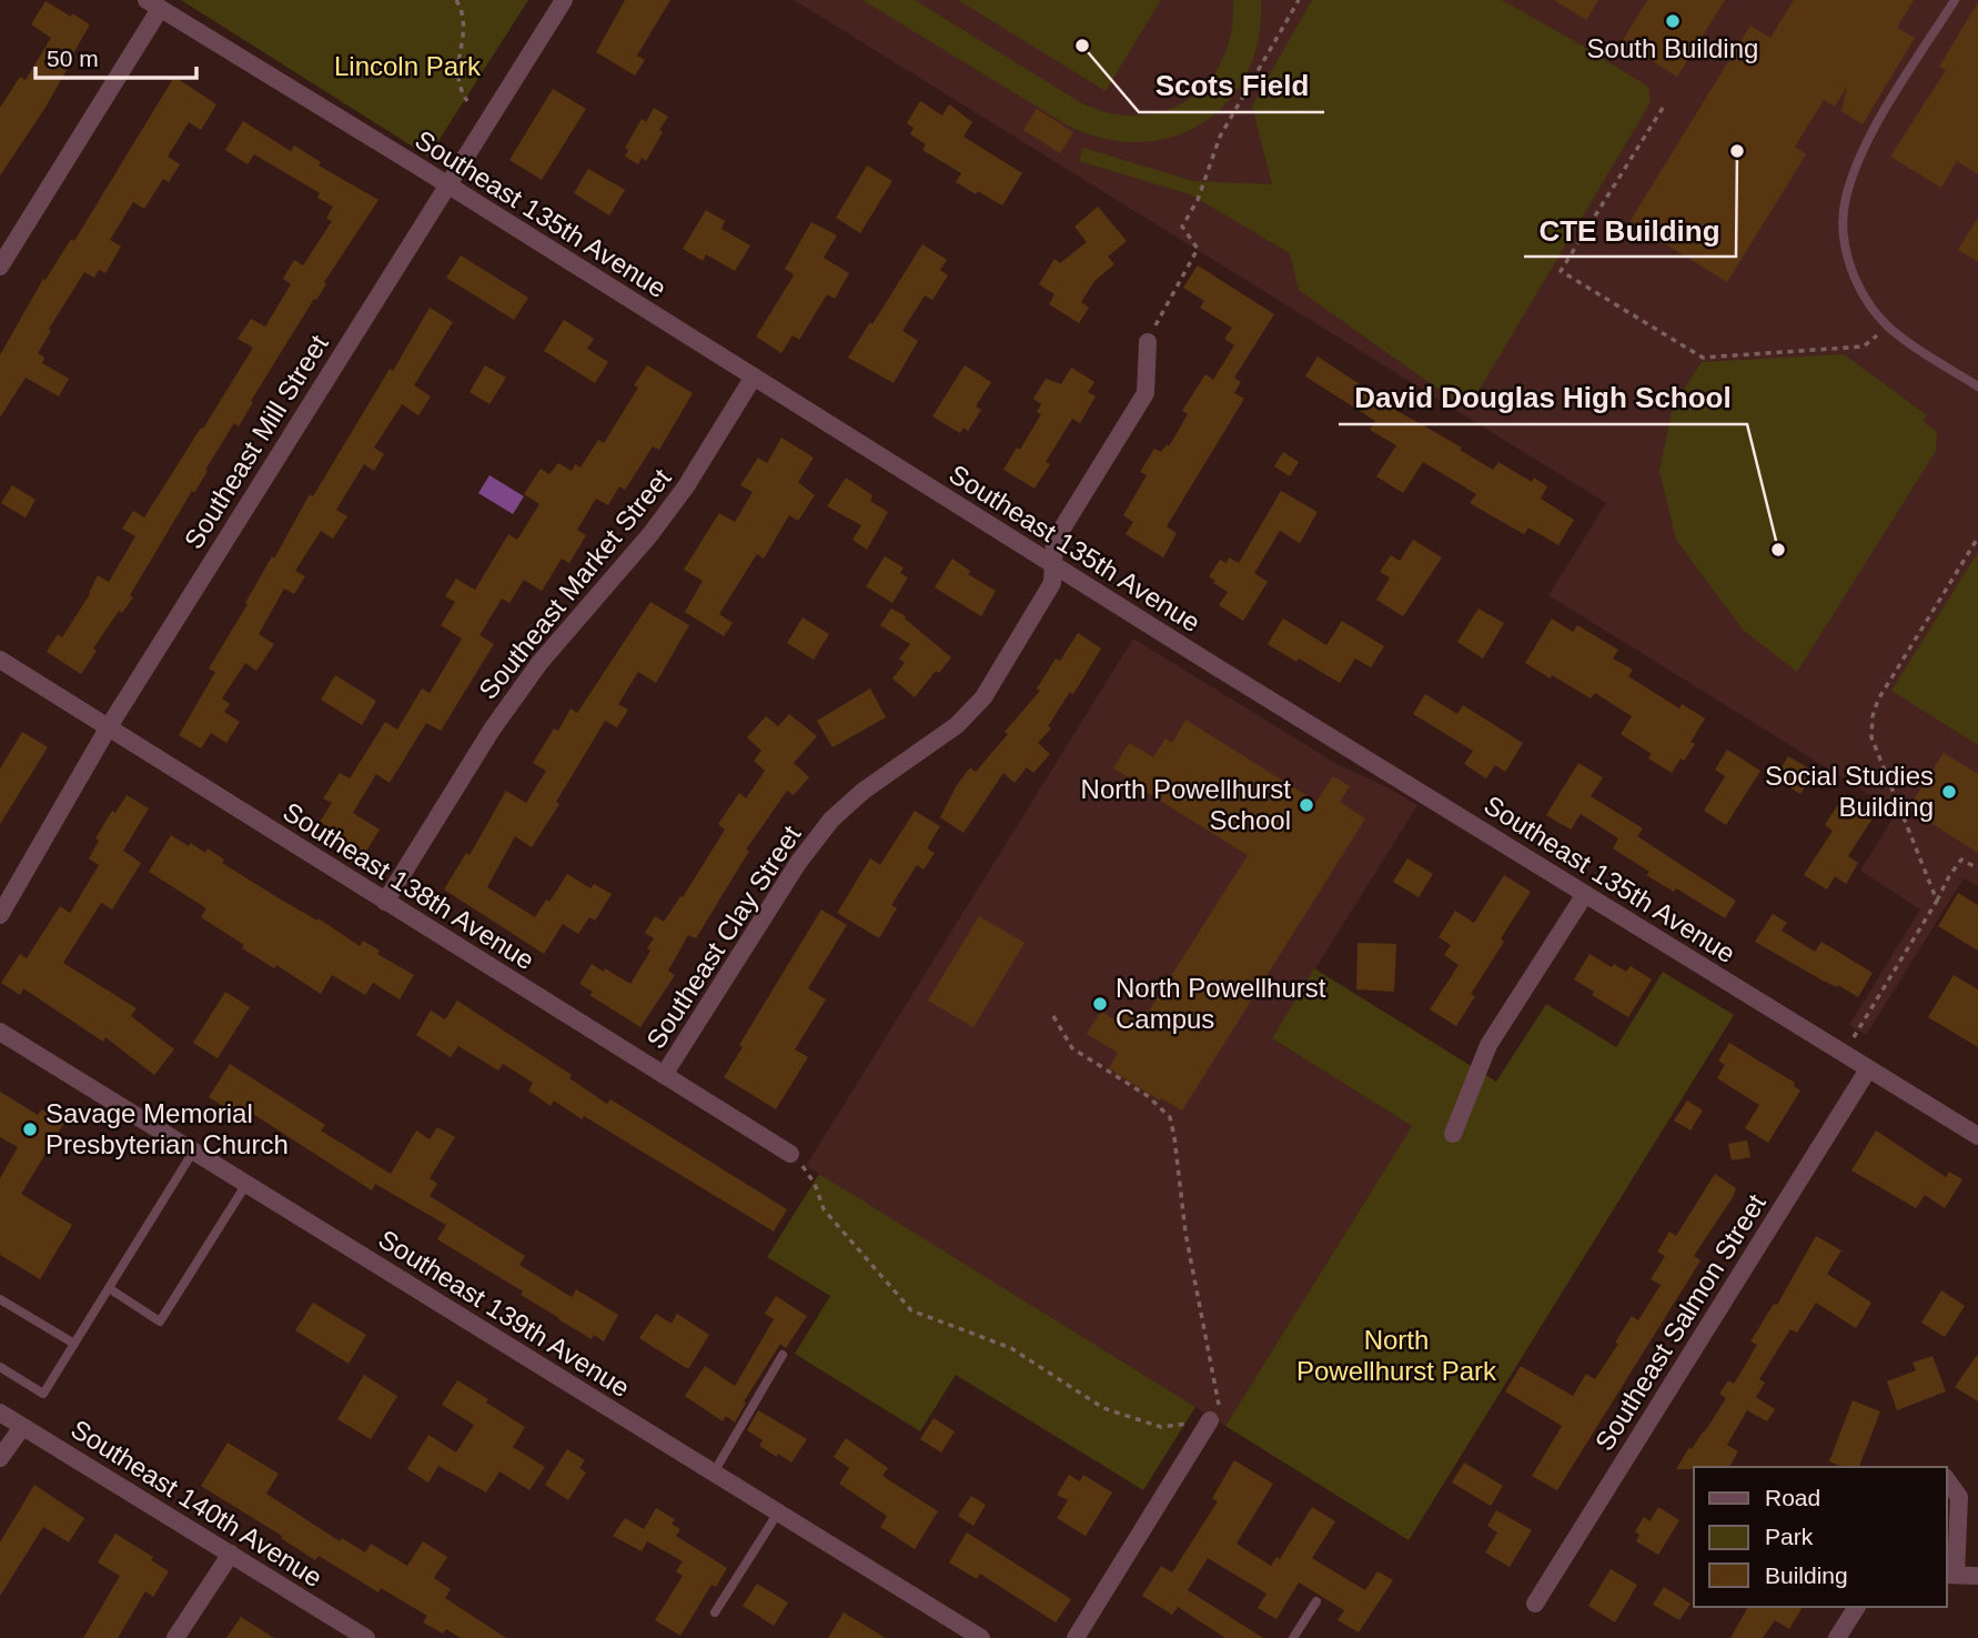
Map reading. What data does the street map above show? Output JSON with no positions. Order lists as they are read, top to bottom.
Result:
{
  "streets": {
    "street": [
      "Southeast 135th Avenue",
      "Southeast Mill Street",
      "Southeast Market Street",
      "Southeast 138th Avenue",
      "Southeast Clay Street",
      "Southeast 139th Avenue",
      "Southeast Salmon Street",
      "Southeast 140th Avenue"
    ]
  },
  "crossings": [
    ["Southeast 135th Avenue", "Southeast Mill Street"],
    ["Southeast 135th Avenue", "Southeast Market Street"],
    ["Southeast 135th Avenue", "Southeast Clay Street"],
    ["Southeast 135th Avenue", "Southeast Salmon Street"],
    ["Southeast Mill Street", "Southeast 138th Avenue"],
    ["Southeast Market Street", "Southeast 138th Avenue"],
    ["Southeast 138th Avenue", "Southeast Clay Street"]
  ],
  "parks": ["Lincoln Park", "North Powellhurst Park"],
  "places": [
    "South Building",
    "Scots Field",
    "CTE Building",
    "David Douglas High School",
    "Social Studies Building",
    "North Powellhurst School",
    "North Powellhurst Campus",
    "Savage Memorial Presbyterian Church"
  ],
  "legend": ["Road", "Park", "Building"],
  "scale_bar": "50 m"
}
